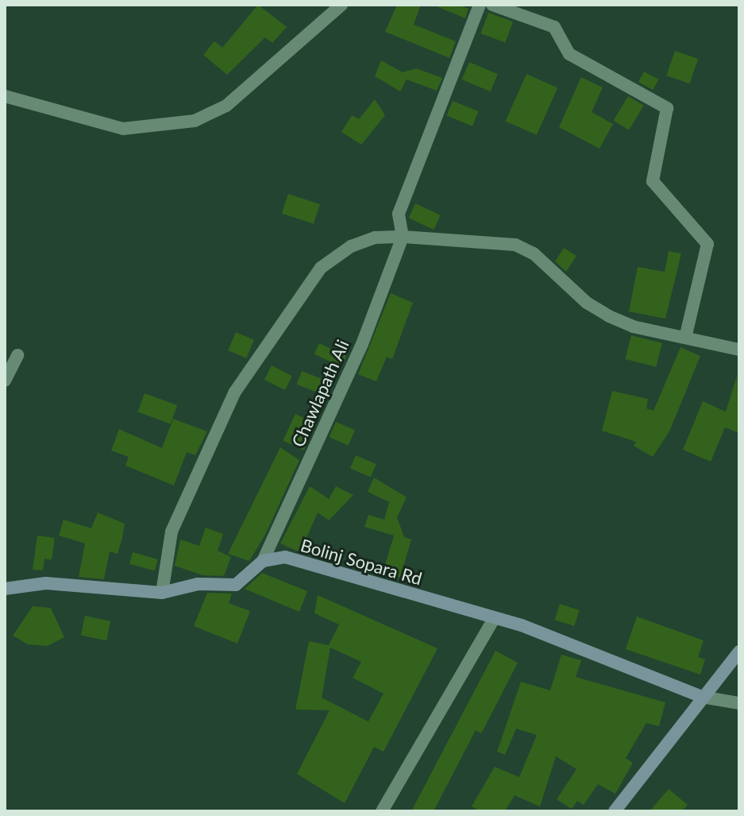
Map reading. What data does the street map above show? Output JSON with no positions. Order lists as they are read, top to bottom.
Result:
{
  "streets": {
    "main road": ["Bolinj Sopara Rd"],
    "street": ["Chawlapath Ali"]
  },
  "crossings": [
    ["Chawlapath Ali", "Bolinj Sopara Rd"]
  ]
}
